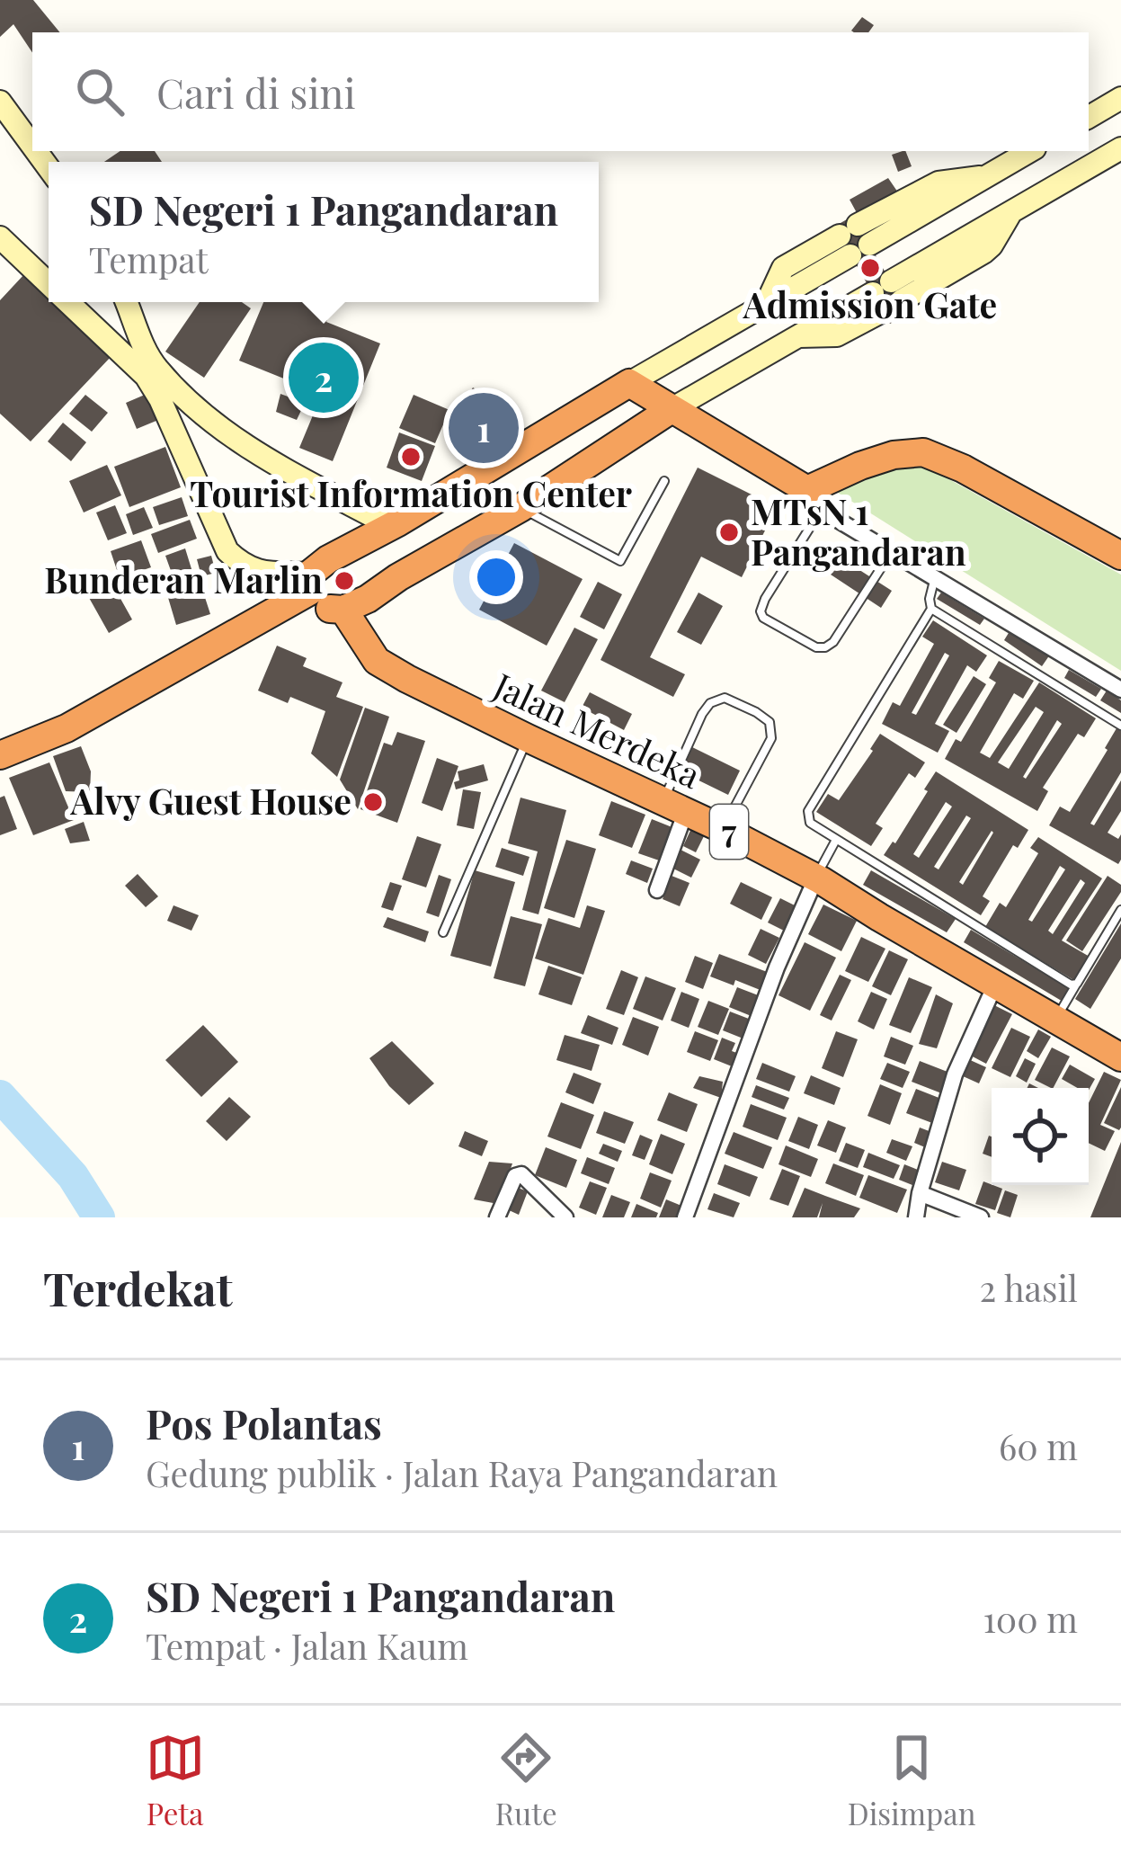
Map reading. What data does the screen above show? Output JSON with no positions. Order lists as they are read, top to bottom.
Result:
{
  "streets": {
    "highway": ["Jalan Merdeka", "7"]
  },
  "crossings": [
    ["Jalan Merdeka", "7"]
  ],
  "places": [
    "Admission Gate",
    "Tourist Information Center",
    "MTsN 1 Pangandaran",
    "Bunderan Marlin",
    "Alvy Guest House"
  ],
  "page": {
    "search": "Cari di sini",
    "popup": ["SD Negeri 1 Pangandaran", "Tempat"],
    "pins": ["2", "1"],
    "heading": ["Terdekat", "2 hasil"],
    "list": [
      {
        "mark": "1",
        "name": "Pos Polantas",
        "note": "Gedung publik · Jalan Raya Pangandaran",
        "value": "60 m"
      },
      {
        "mark": "2",
        "name": "SD Negeri 1 Pangandaran",
        "note": "Tempat · Jalan Kaum",
        "value": "100 m"
      }
    ],
    "nav": ["Peta", "Rute", "Disimpan"]
  }
}
